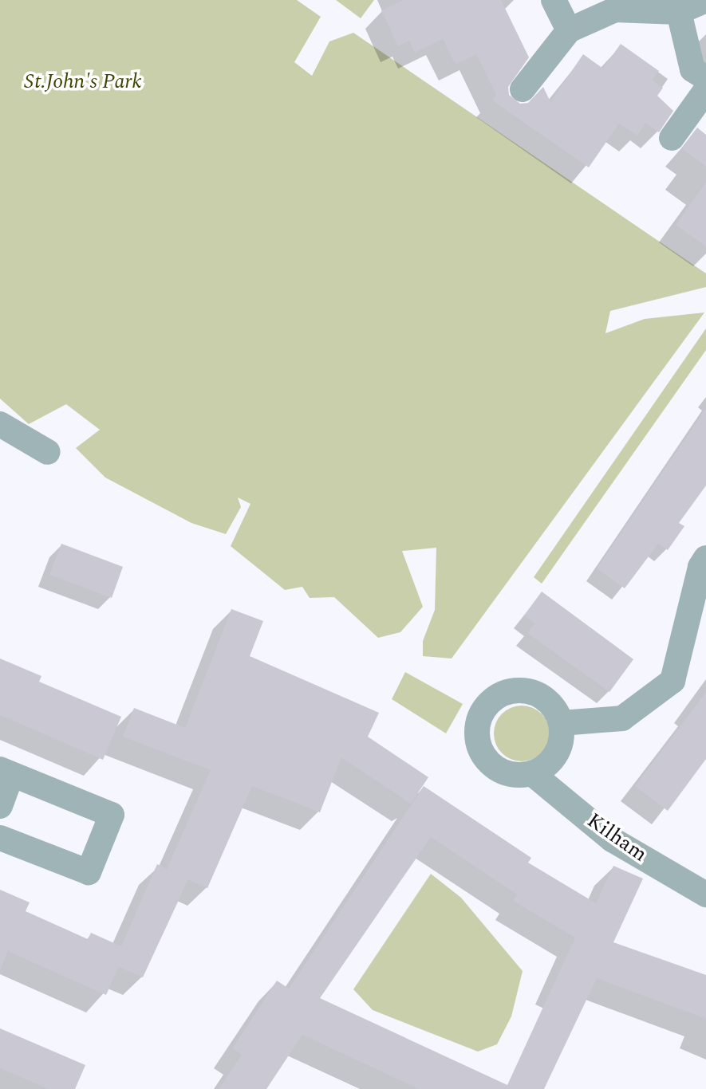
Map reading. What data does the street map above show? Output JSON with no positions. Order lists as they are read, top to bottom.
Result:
{
  "streets": {
    "street": ["Kilham"]
  },
  "parks": ["St.John's Park"]
}
